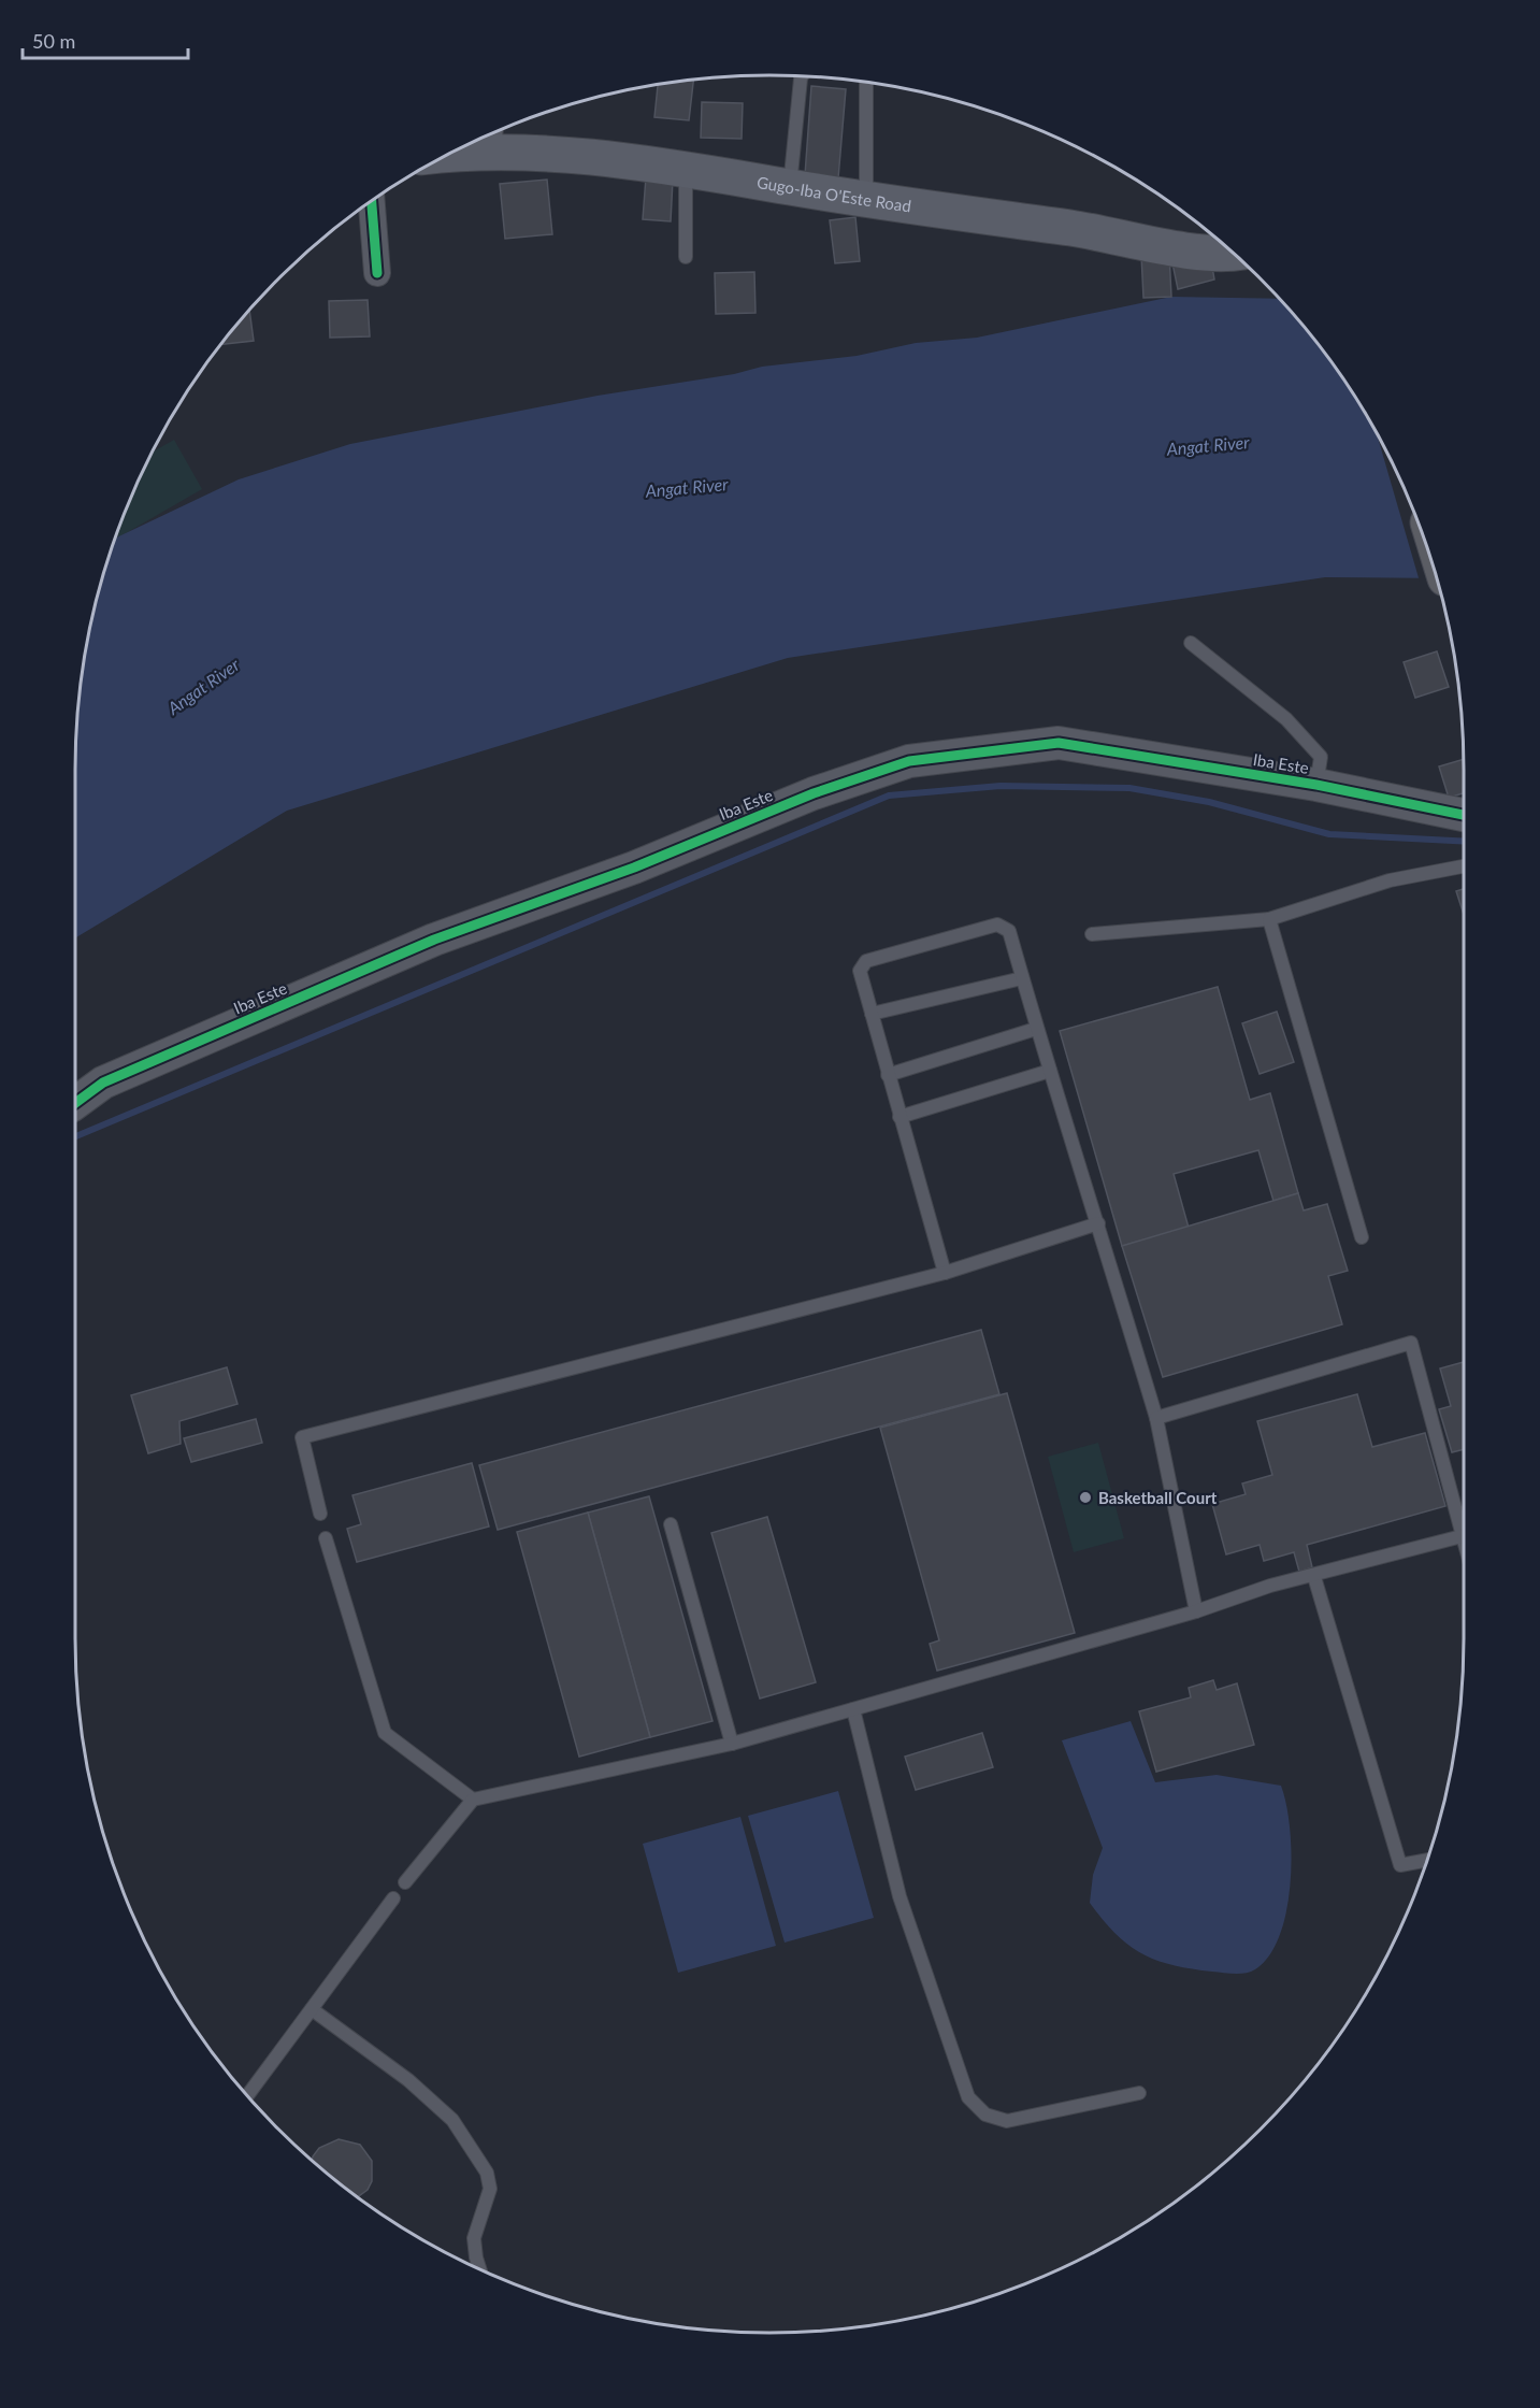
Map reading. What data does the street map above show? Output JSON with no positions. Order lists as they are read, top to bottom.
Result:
{
  "streets": {
    "main road": ["Gugo-Iba O'Este Road"],
    "street": ["Iba Este"]
  },
  "water": ["Angat River"],
  "places": ["Basketball Court"],
  "scale_bar": "50 m"
}
